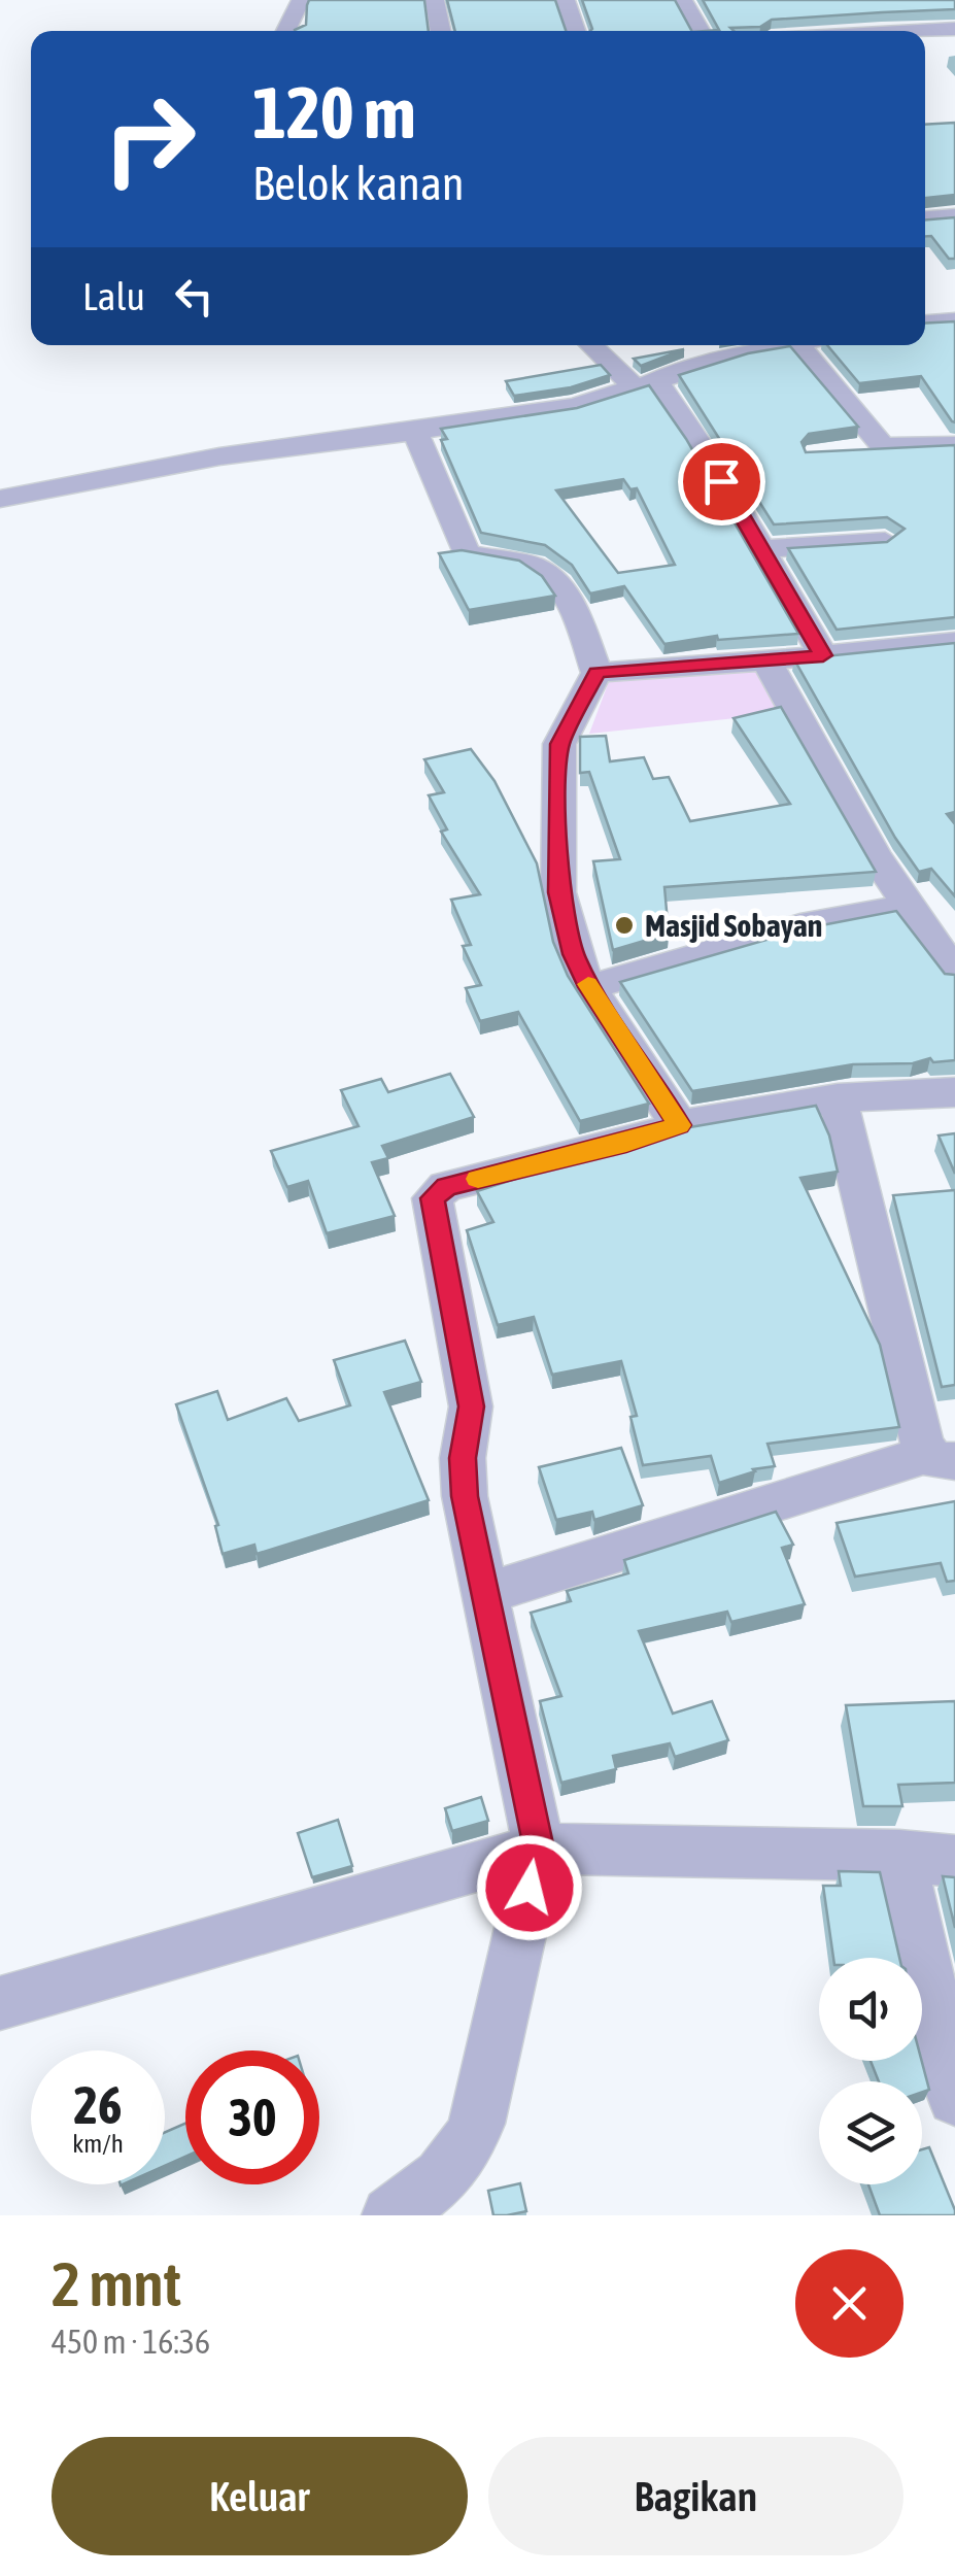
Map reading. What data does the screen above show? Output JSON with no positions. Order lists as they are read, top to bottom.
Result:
{
  "places": ["Masjid Sobayan"],
  "page": {
    "turn": ["120 m", "Belok kanan"],
    "then": "Lalu",
    "speed": "26 km/h",
    "limit": "30",
    "heading": ["2 mnt", "450 m · 16:36"],
    "buttons": ["Keluar", "Bagikan"]
  }
}
